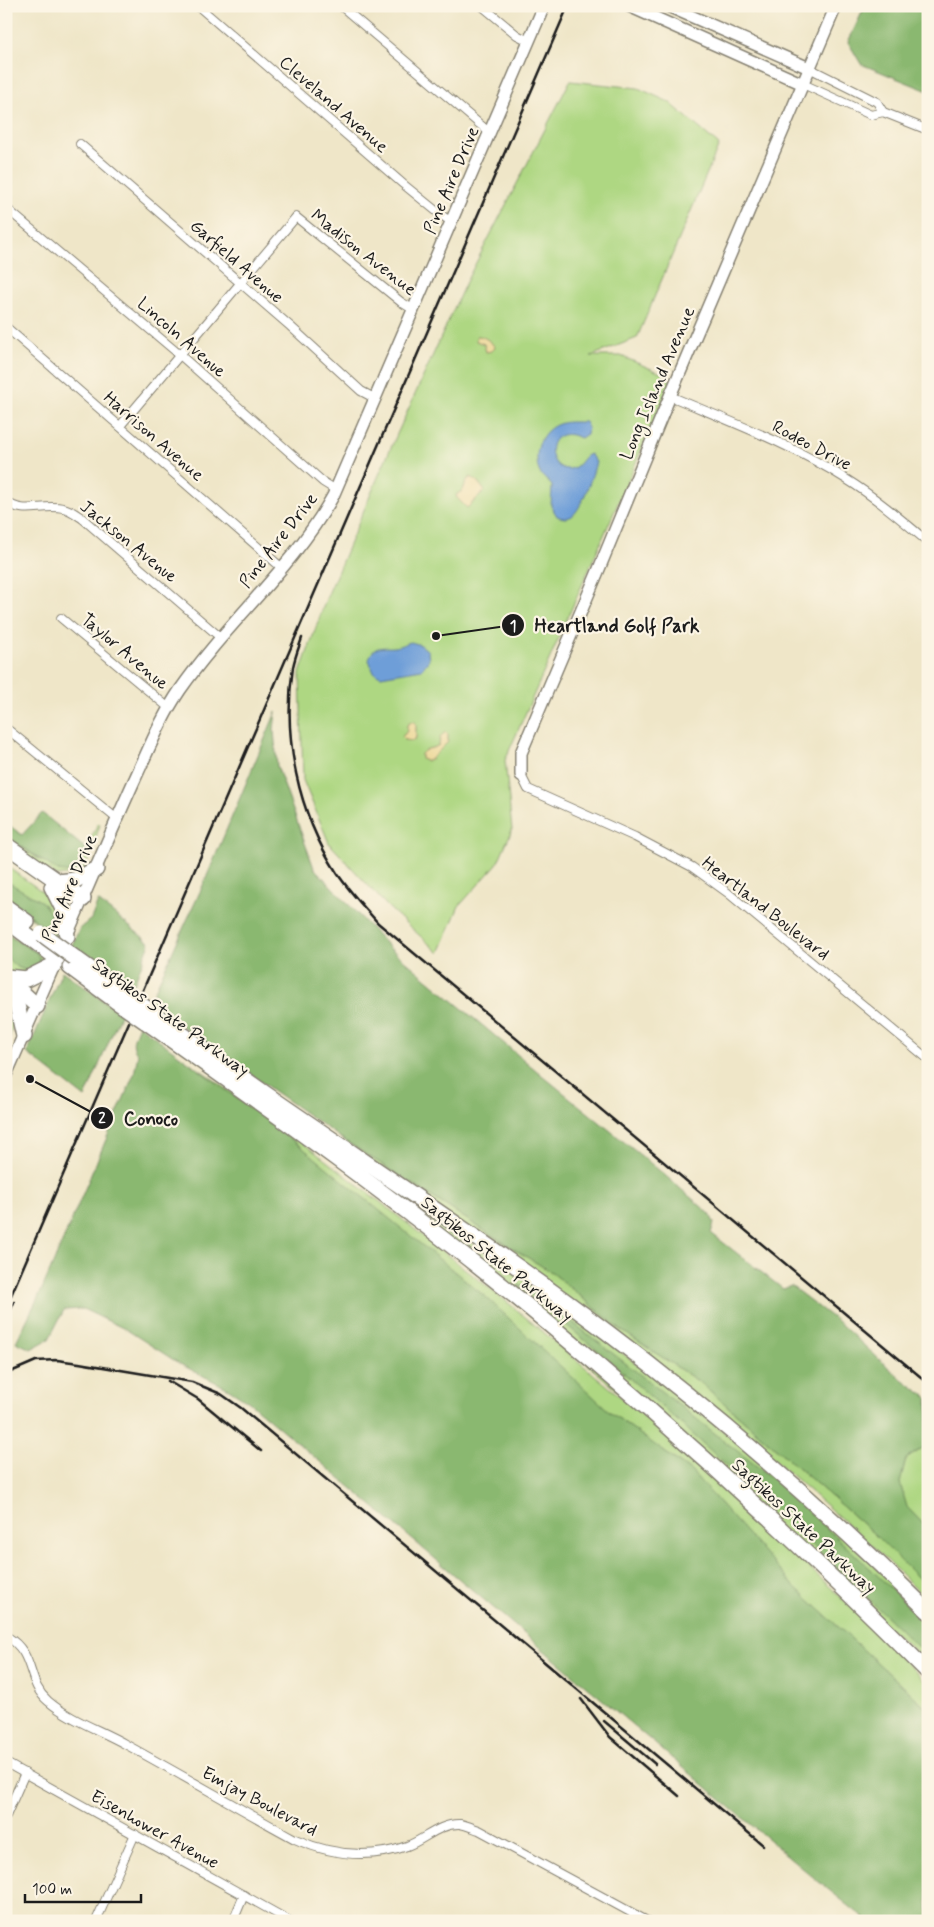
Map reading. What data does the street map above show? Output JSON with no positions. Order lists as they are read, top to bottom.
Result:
{
  "streets": {
    "highway": ["Sagtikos State Parkway"],
    "street": [
      "Cleveland Avenue",
      "Pine Aire Drive",
      "Madison Avenue",
      "Garfield Avenue",
      "Lincoln Avenue",
      "Long Island Avenue",
      "Harrison Avenue",
      "Rodeo Drive",
      "Jackson Avenue",
      "Taylor Avenue",
      "Heartland Boulevard",
      "Emjay Boulevard",
      "Eisenhower Avenue"
    ]
  },
  "crossings": [
    ["Cleveland Avenue", "Pine Aire Drive"],
    ["Pine Aire Drive", "Madison Avenue"],
    ["Pine Aire Drive", "Garfield Avenue"],
    ["Pine Aire Drive", "Lincoln Avenue"],
    ["Pine Aire Drive", "Harrison Avenue"],
    ["Pine Aire Drive", "Jackson Avenue"],
    ["Pine Aire Drive", "Taylor Avenue"],
    ["Madison Avenue", "Garfield Avenue"],
    ["Long Island Avenue", "Rodeo Drive"],
    ["Long Island Avenue", "Heartland Boulevard"]
  ],
  "places": ["Heartland Golf Park", "Conoco"],
  "scale_bar": "100 m"
}
